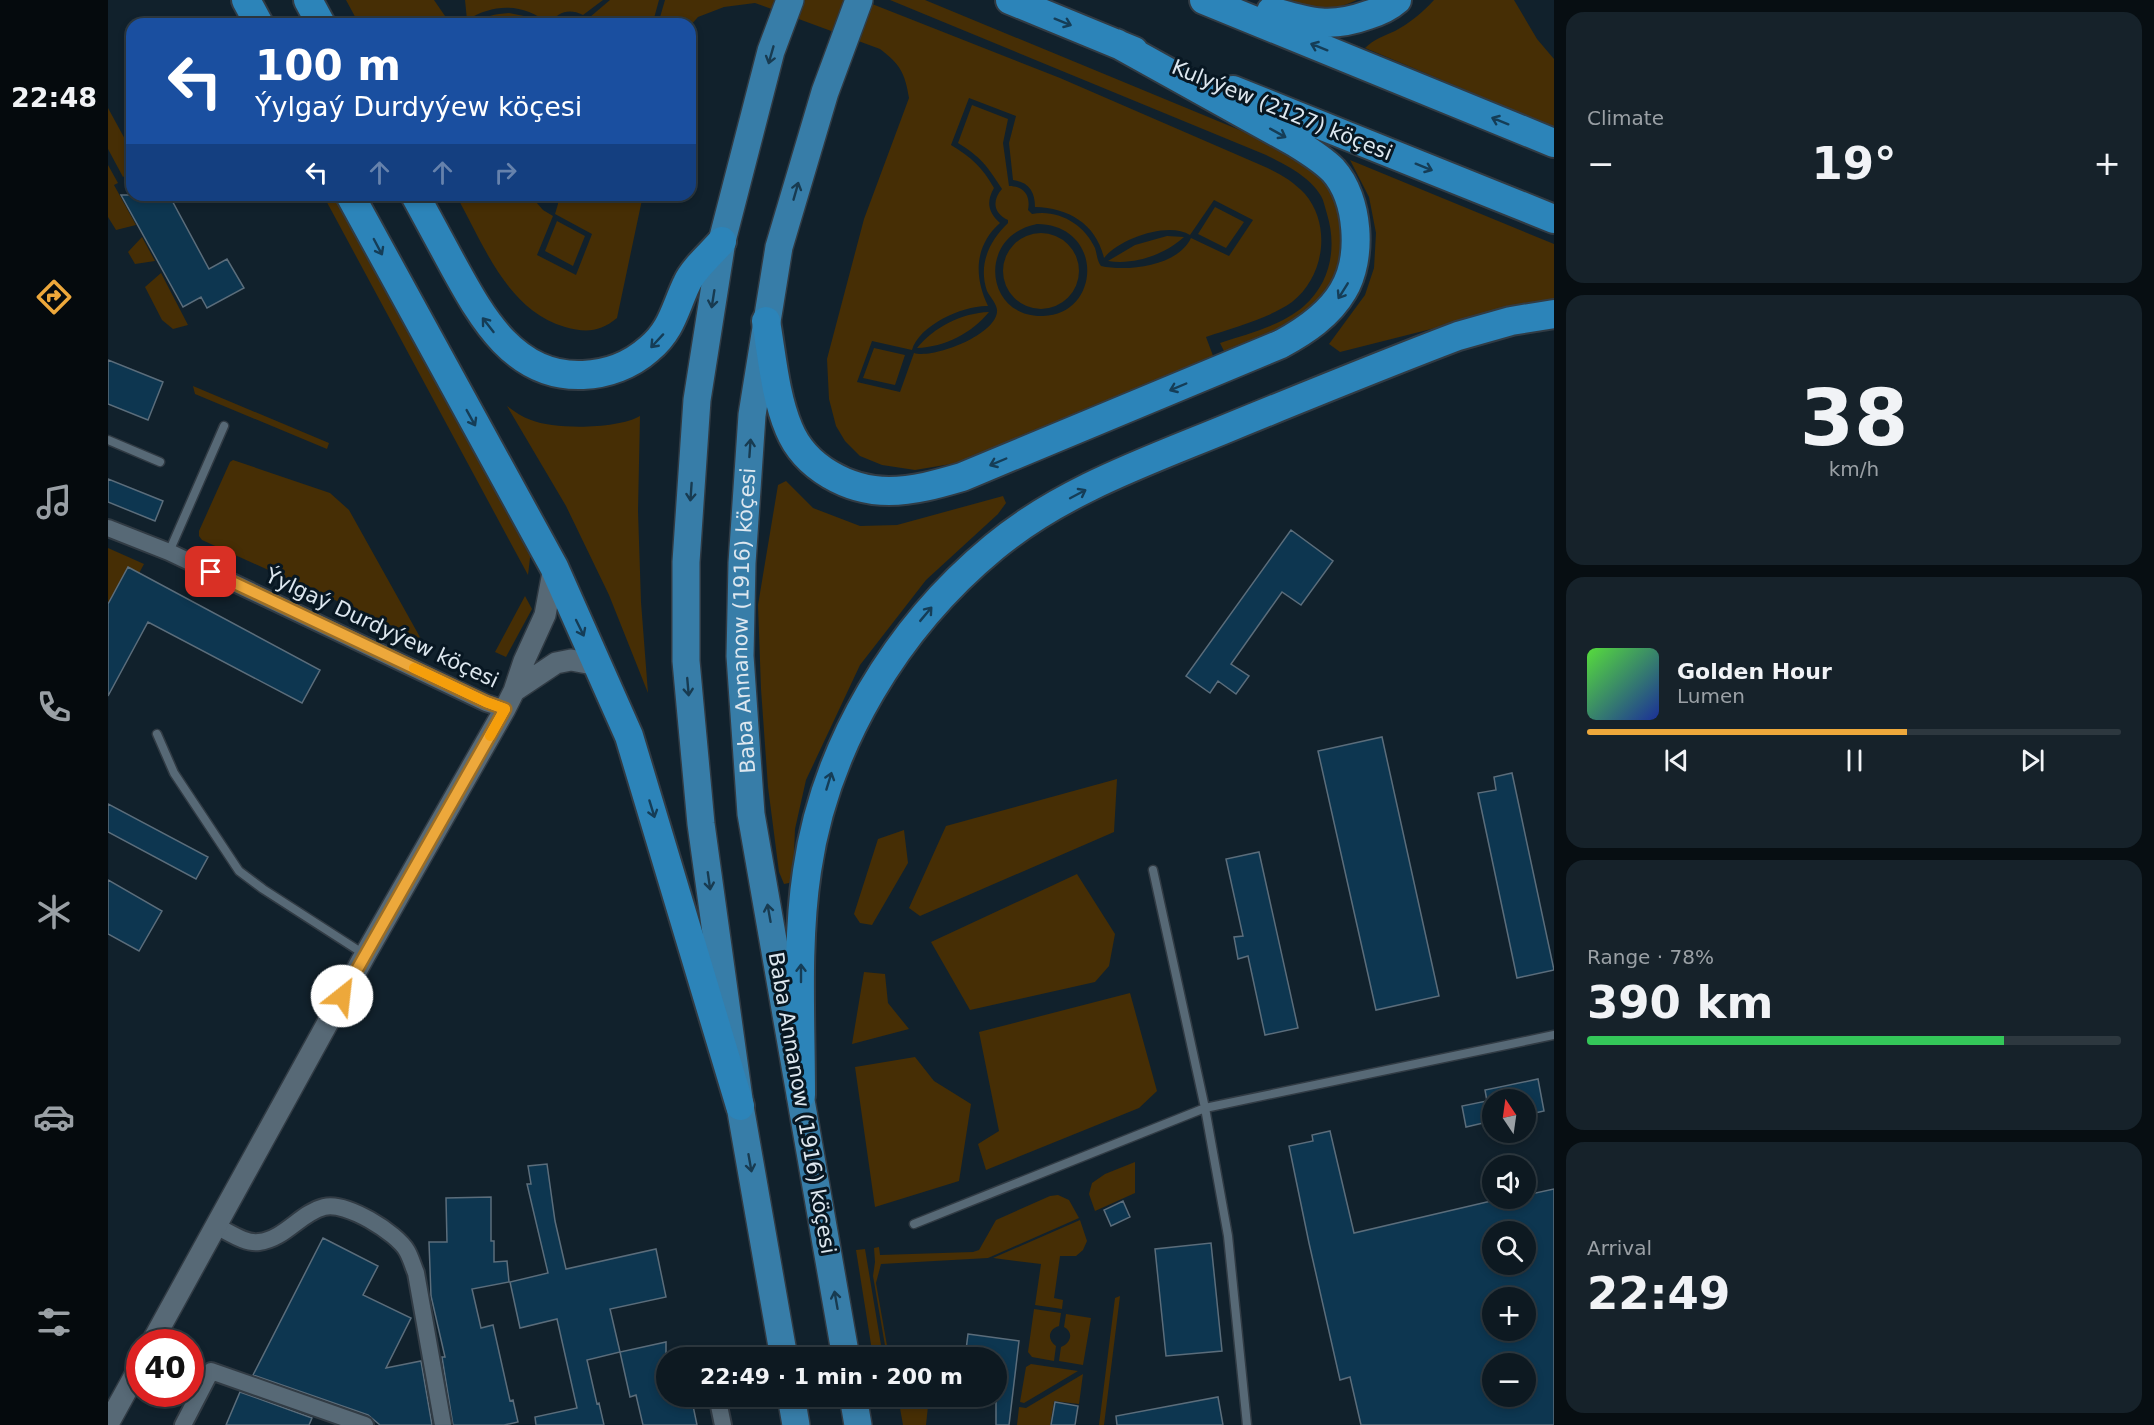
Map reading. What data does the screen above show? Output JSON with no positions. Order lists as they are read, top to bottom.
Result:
{
  "streets": {
    "highway": ["Kulyýew (2127) köçesi"],
    "main road": ["Baba Annanow (1916) köçesi"],
    "street": ["Ýylgaý Durdyýew köçesi"]
  },
  "north": "top",
  "page": {
    "tabs": "22:48",
    "tile": [
      "Climate",
      ["38", "km/h"],
      ["Range · 78%", "390 km"],
      ["Arrival", "22:49"]
    ],
    "turn": ["100 m", "Ýylgaý Durdyýew köçesi"],
    "heat": ["−", "19°", "+"],
    "song": ["Golden Hour", "Lumen"],
    "map_buttons": ["+", "−"],
    "limit": "40",
    "trip": "22:49 · 1 min · 200 m"
  }
}
